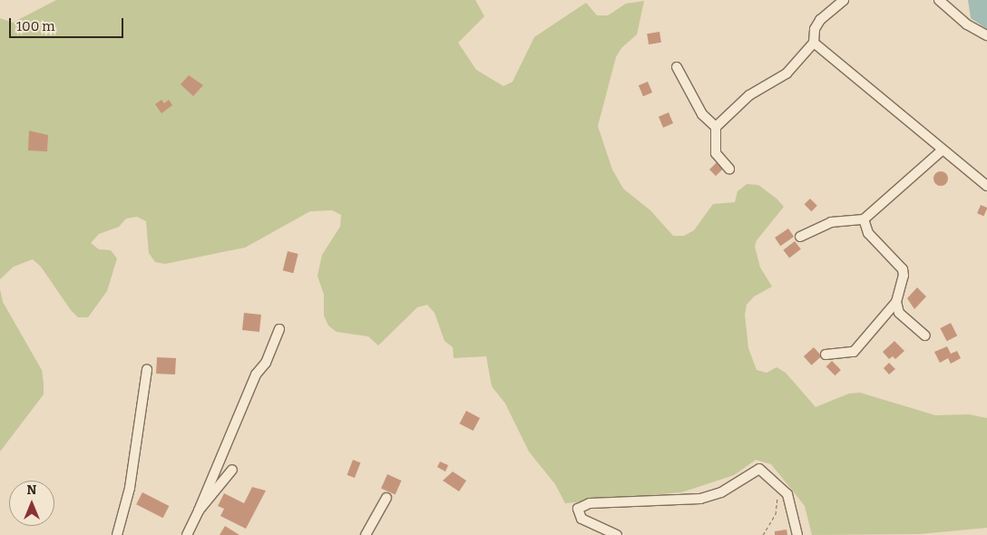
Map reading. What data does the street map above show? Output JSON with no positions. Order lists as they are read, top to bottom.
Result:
{
  "scale_bar": "100 m",
  "north": "top"
}
